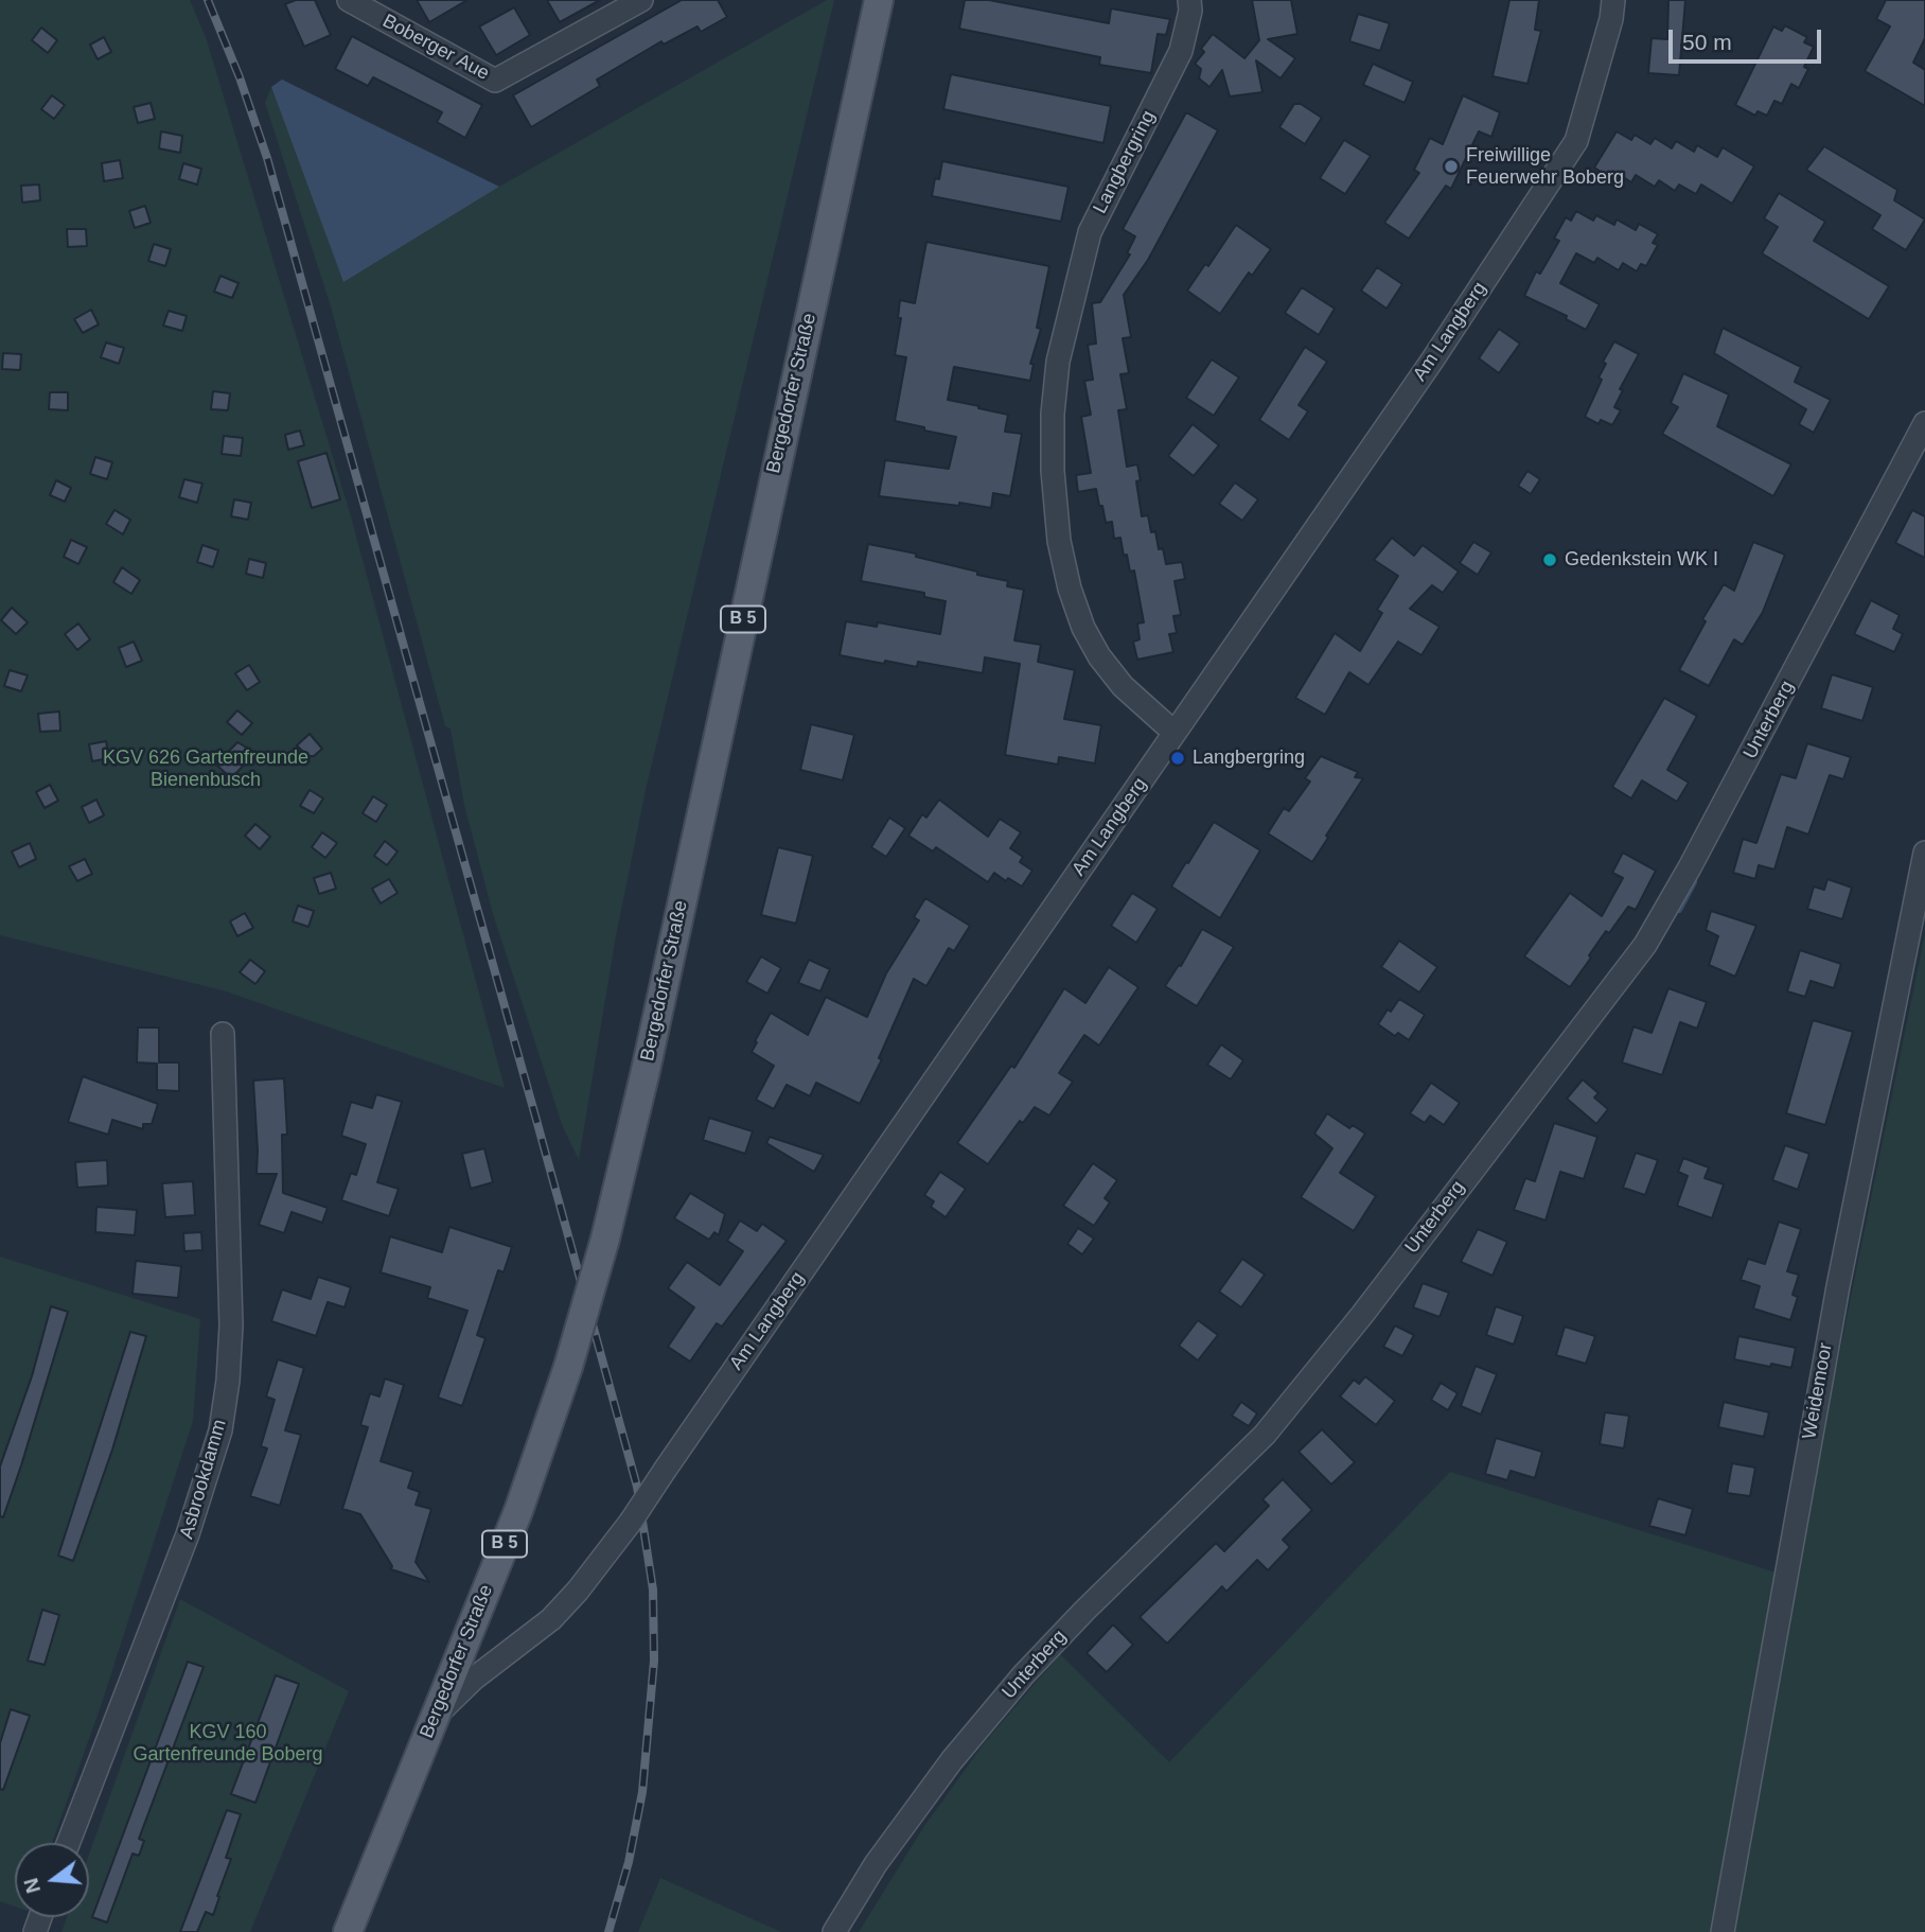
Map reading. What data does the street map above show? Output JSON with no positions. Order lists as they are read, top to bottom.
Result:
{
  "streets": {
    "main road": ["Bergedorfer Straße", "B 5"],
    "street": [
      "Boberger Aue",
      "Langbergring",
      "Am Langberg",
      "Unterberg",
      "Weidemoor",
      "Asbrookdamm"
    ]
  },
  "crossings": [
    ["Langbergring", "Am Langberg"],
    ["Am Langberg", "Bergedorfer Straße"]
  ],
  "parks": ["KGV 626 Gartenfreunde Bienenbusch", "KGV 160 Gartenfreunde Boberg"],
  "places": ["Freiwillige Feuerwehr Boberg", "Gedenkstein WK I", "Langbergring"],
  "scale_bar": "50 m",
  "north": "left"
}
